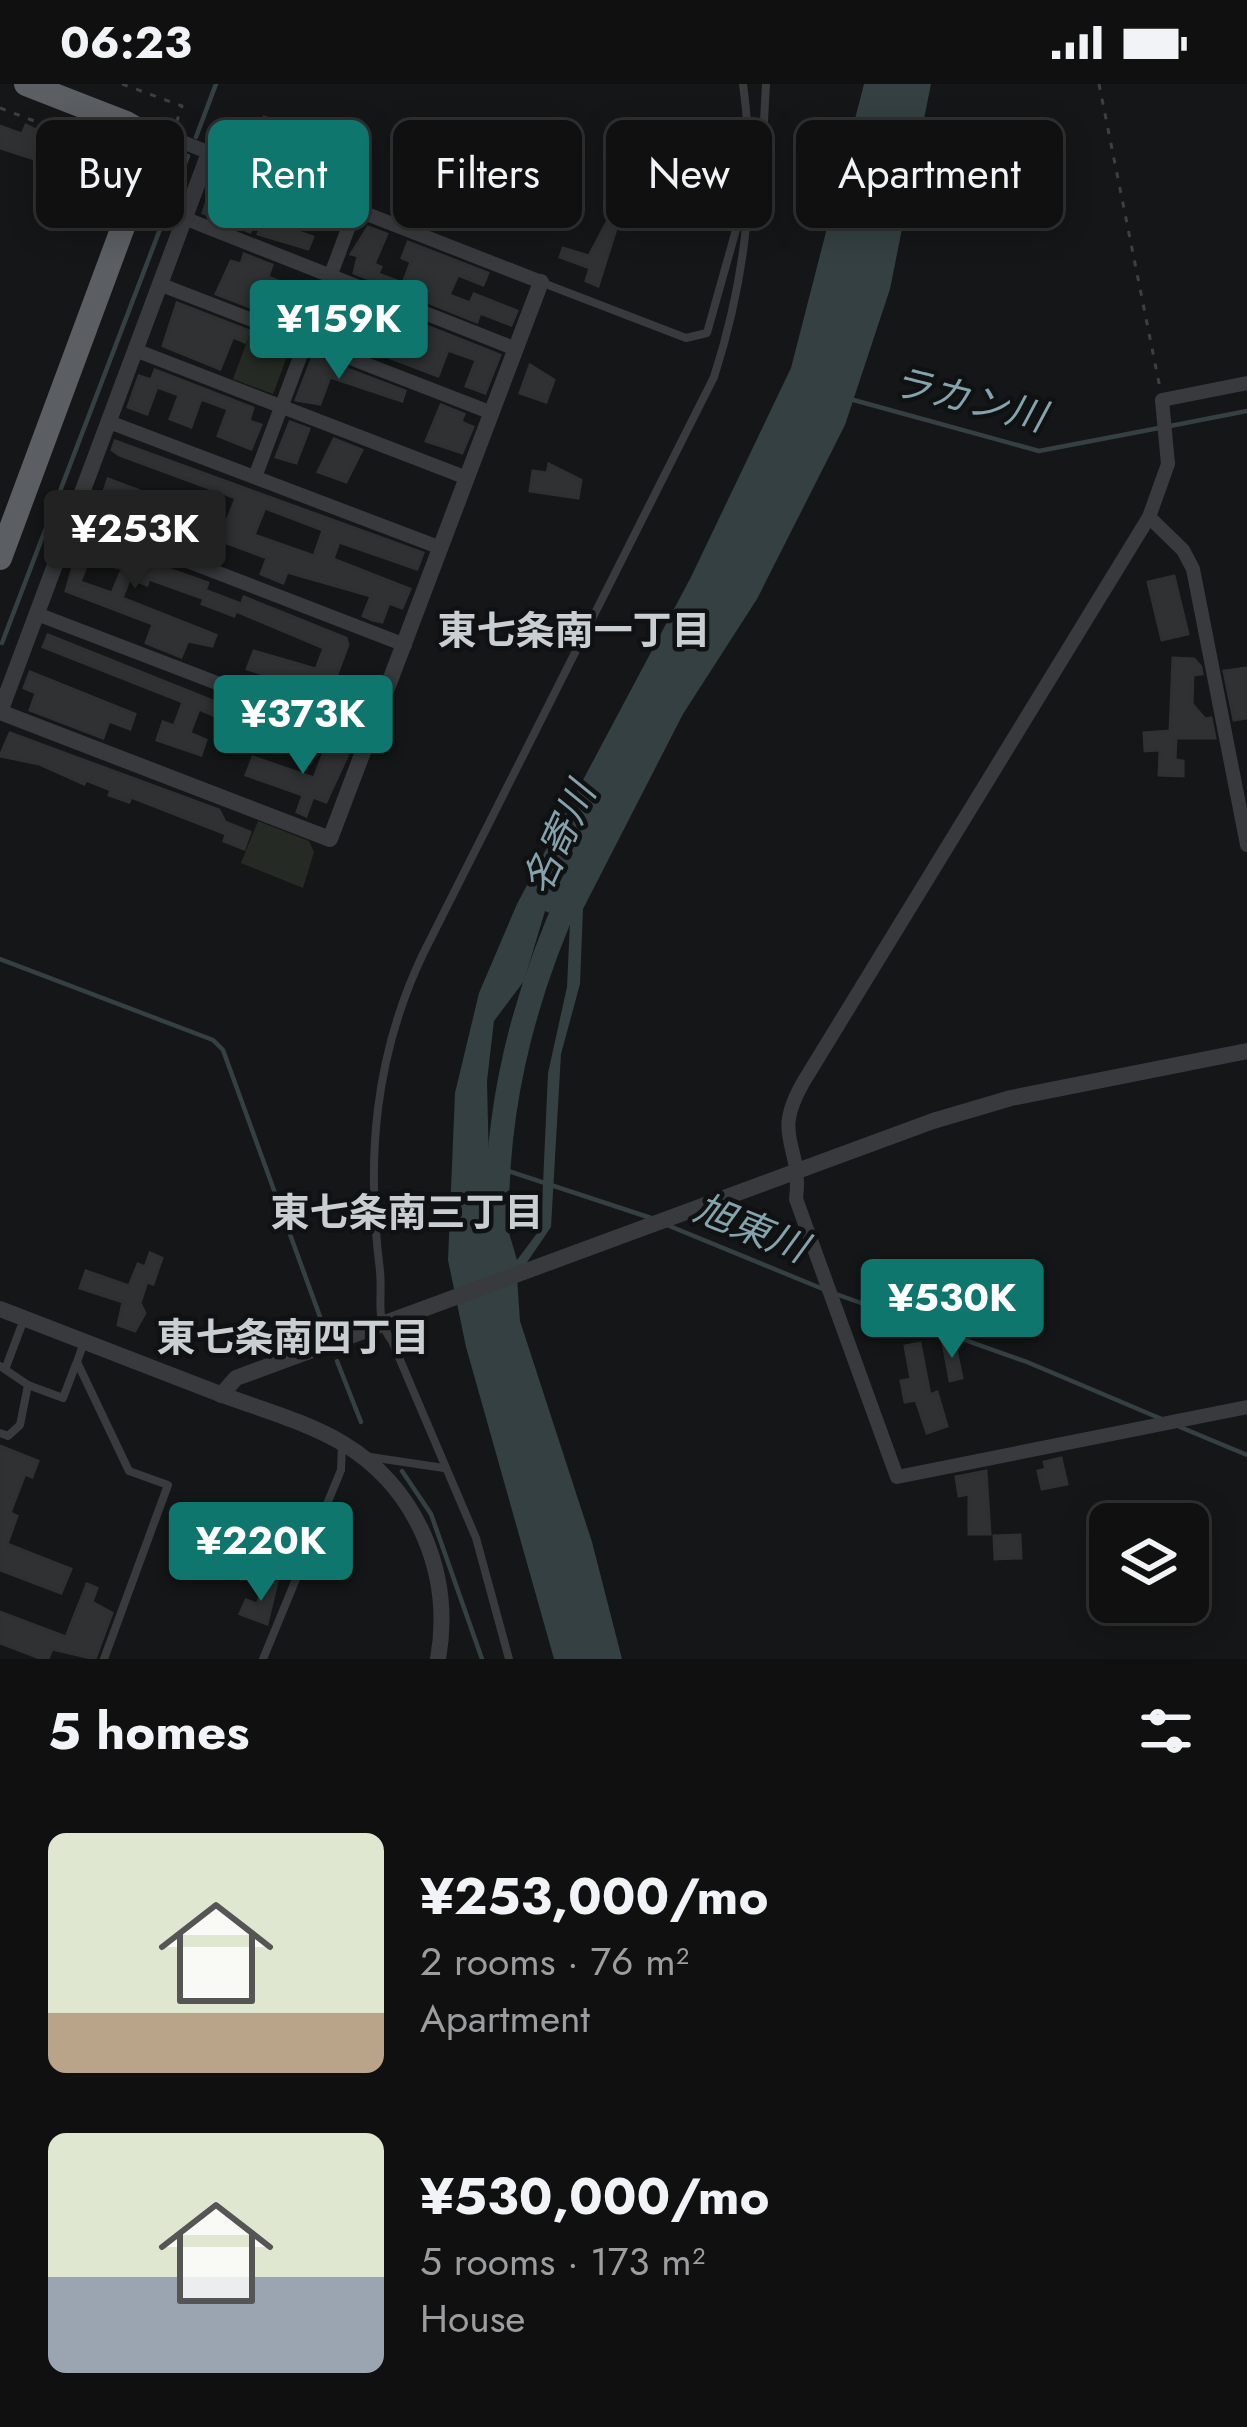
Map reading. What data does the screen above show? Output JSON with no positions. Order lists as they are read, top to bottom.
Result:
{
  "districts": ["東七条南一丁目", "東七条南三丁目", "東七条南四丁目"],
  "water": ["ラカン川", "名寄川", "旭東川"],
  "page": {
    "status": "06:23",
    "chip": [
      "Buy",
      "Rent",
      "Filters",
      "New",
      "Apartment"
    ],
    "price": [
      "¥159K",
      "¥253K",
      "¥373K",
      "¥530K",
      "¥220K"
    ],
    "heading": "5 homes",
    "list": [
      {
        "name": "¥253,000/mo",
        "note": "2 rooms · 76 m² · Apartment"
      },
      {
        "name": "¥530,000/mo",
        "note": "5 rooms · 173 m² · House"
      }
    ]
  }
}
